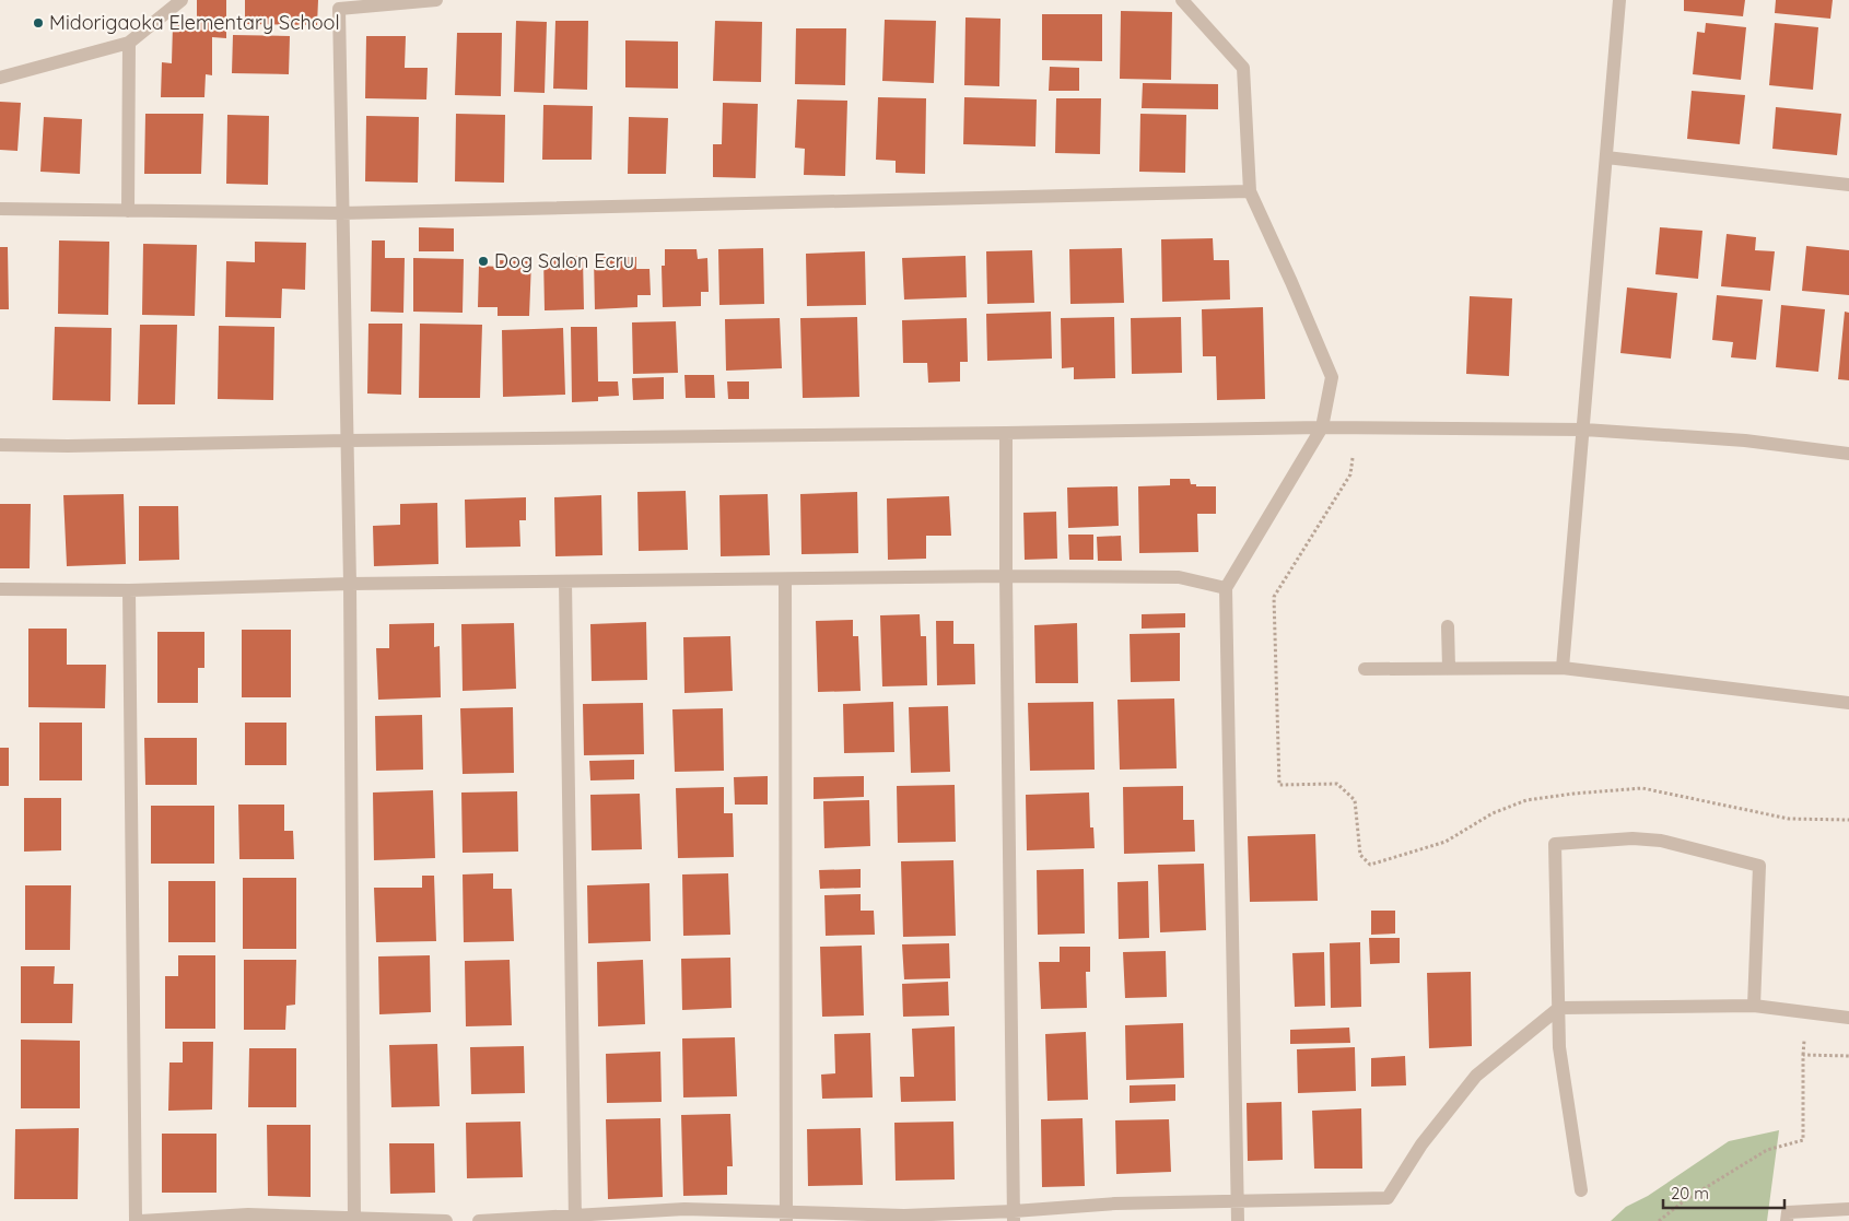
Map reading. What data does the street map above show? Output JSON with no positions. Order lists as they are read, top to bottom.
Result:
{
  "places": ["Midorigaoka Elementary School", "Dog Salon Ecru"],
  "scale_bar": "20 m"
}
